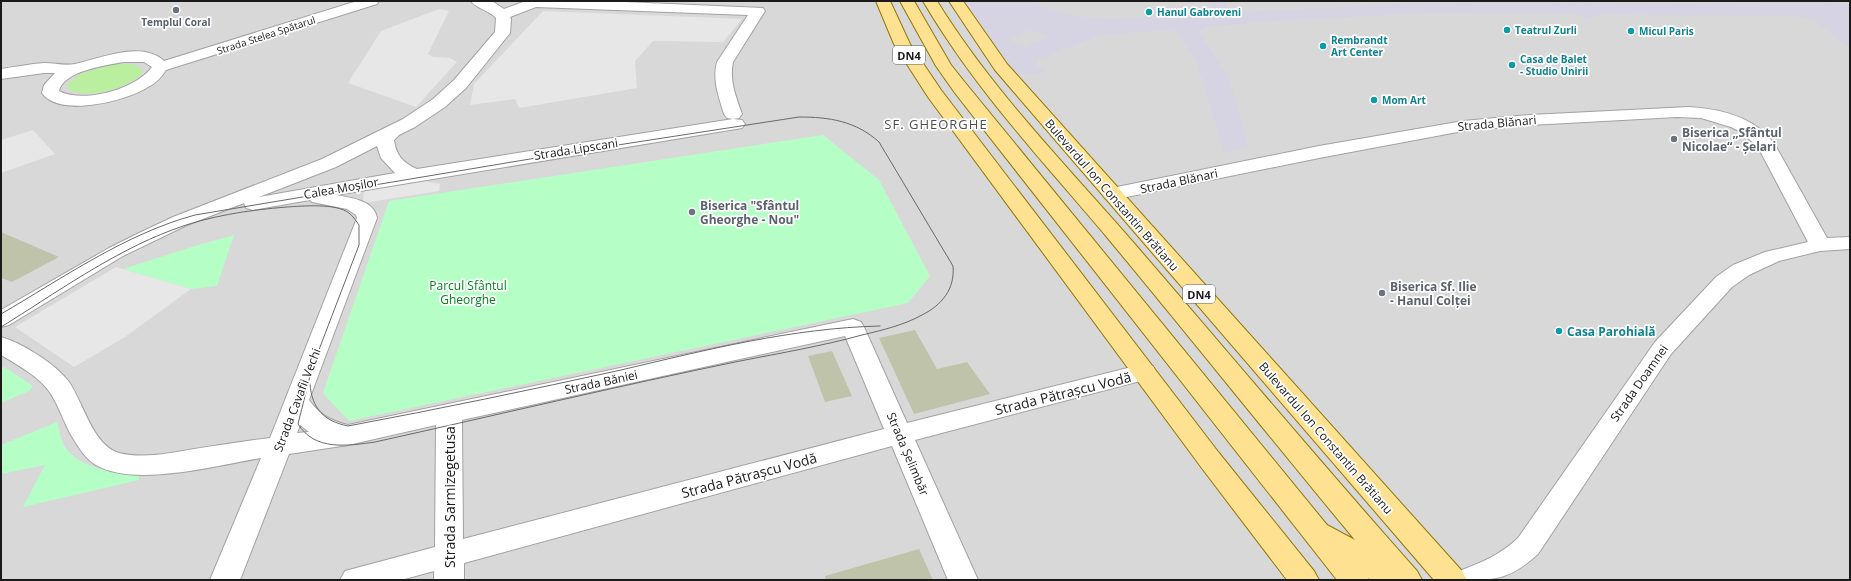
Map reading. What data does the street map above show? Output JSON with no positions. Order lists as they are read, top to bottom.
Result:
{
  "streets": {
    "main road": ["DN4", "Bulevardul Ion Constantin Brătianu"],
    "street": [
      "Strada Stelea Spătarul",
      "Strada Blănari",
      "Strada Lipscani",
      "Calea Moșilor",
      "Strada Băniei",
      "Strada Doamnei",
      "Strada Pătrașcu Vodă",
      "Strada Cavafii Vechi",
      "Strada Șelimbăr",
      "Strada Sarmizegetusa"
    ]
  },
  "crossings": [
    ["DN4", "Strada Pătrașcu Vodă"],
    ["Strada Blănari", "Bulevardul Ion Constantin Brătianu"],
    ["Strada Blănari", "Strada Doamnei"],
    ["Strada Lipscani", "Calea Moșilor"],
    ["Calea Moșilor", "Strada Cavafii Vechi"],
    ["Strada Băniei", "Strada Cavafii Vechi"],
    ["Strada Băniei", "Strada Șelimbăr"],
    ["Strada Băniei", "Strada Sarmizegetusa"],
    ["Strada Pătrașcu Vodă", "Strada Șelimbăr"],
    ["Strada Pătrașcu Vodă", "Strada Sarmizegetusa"]
  ],
  "districts": ["SF. GHEORGHE"],
  "parks": ["Parcul Sfântul Gheorghe"],
  "places": [
    "Templul Coral",
    "Hanul Gabroveni",
    "Teatrul Zurli",
    "Micul Paris",
    "Rembrandt Art Center",
    "Casa de Balet - Studio Unirii",
    "Mom Art",
    "Biserica „Sfântul Nicolae“ - Șelari",
    "Biserica \"Sfântul Gheorghe - Nou\"",
    "Biserica Sf. Ilie - Hanul Colței",
    "Casa Parohială"
  ]
}
